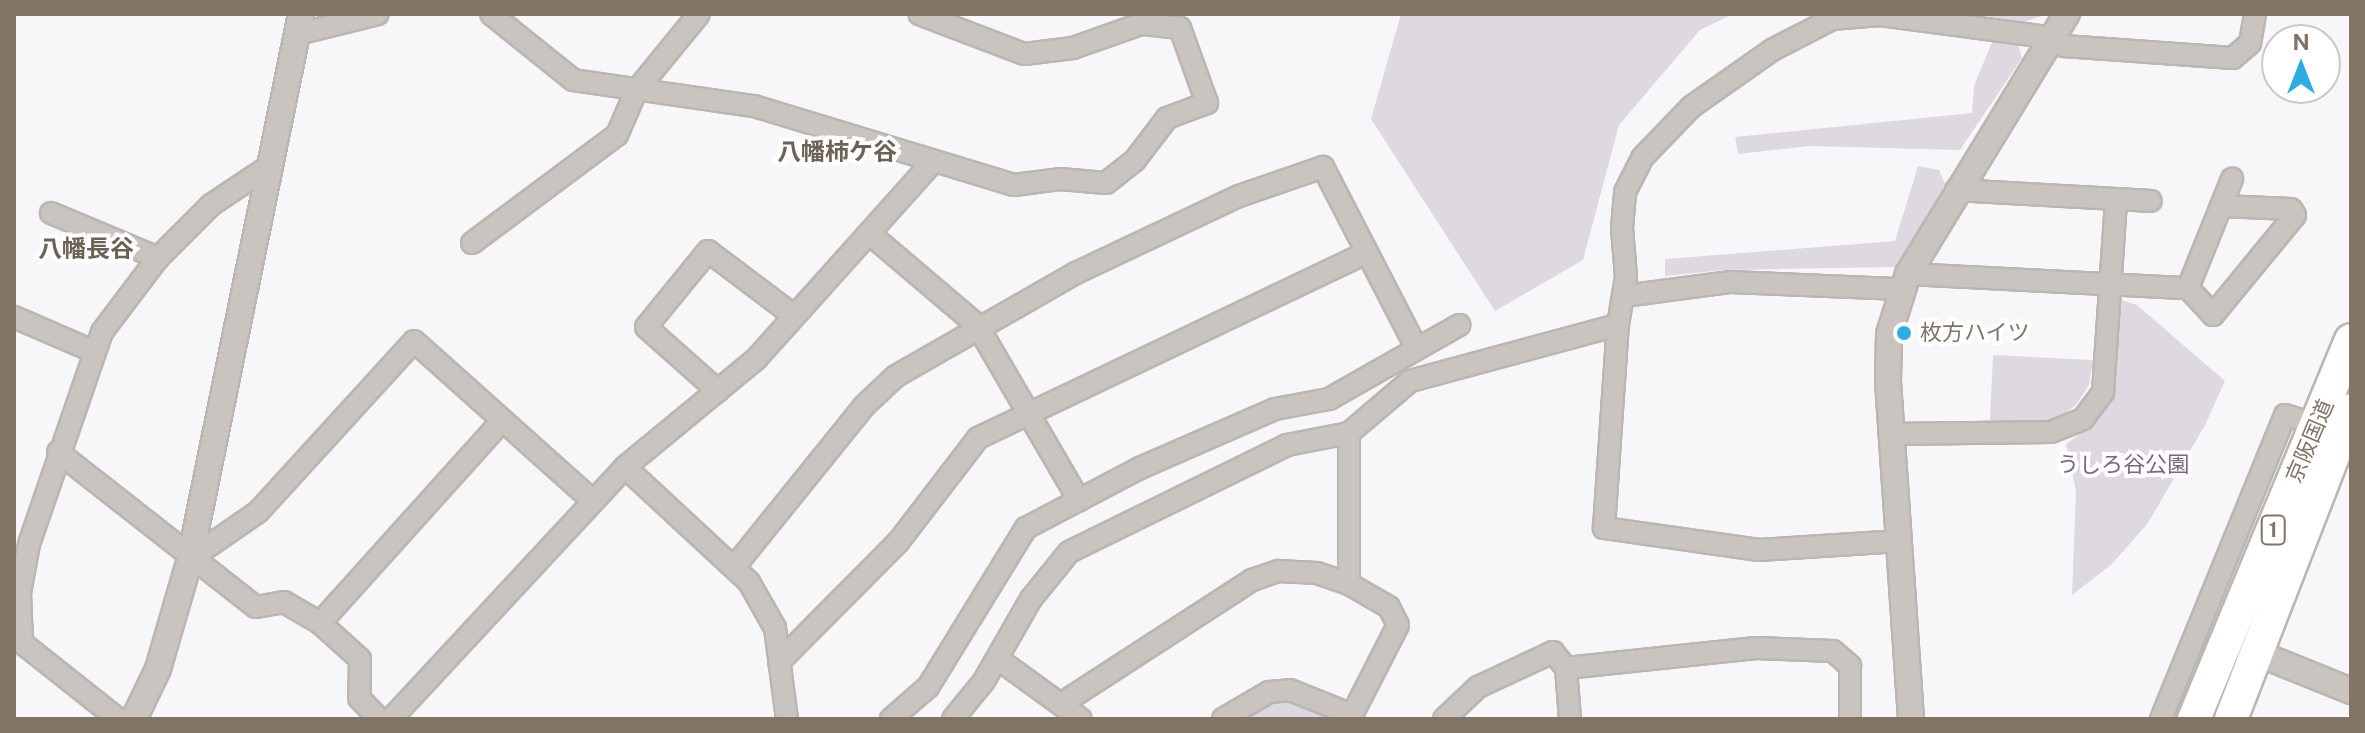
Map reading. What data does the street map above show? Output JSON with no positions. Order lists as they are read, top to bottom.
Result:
{
  "streets": {
    "highway": ["京阪国道", "1"]
  },
  "districts": ["八幡柿ケ谷", "八幡長谷"],
  "parks": ["うしろ谷公園"],
  "places": ["枚方ハイツ"],
  "north": "top"
}
